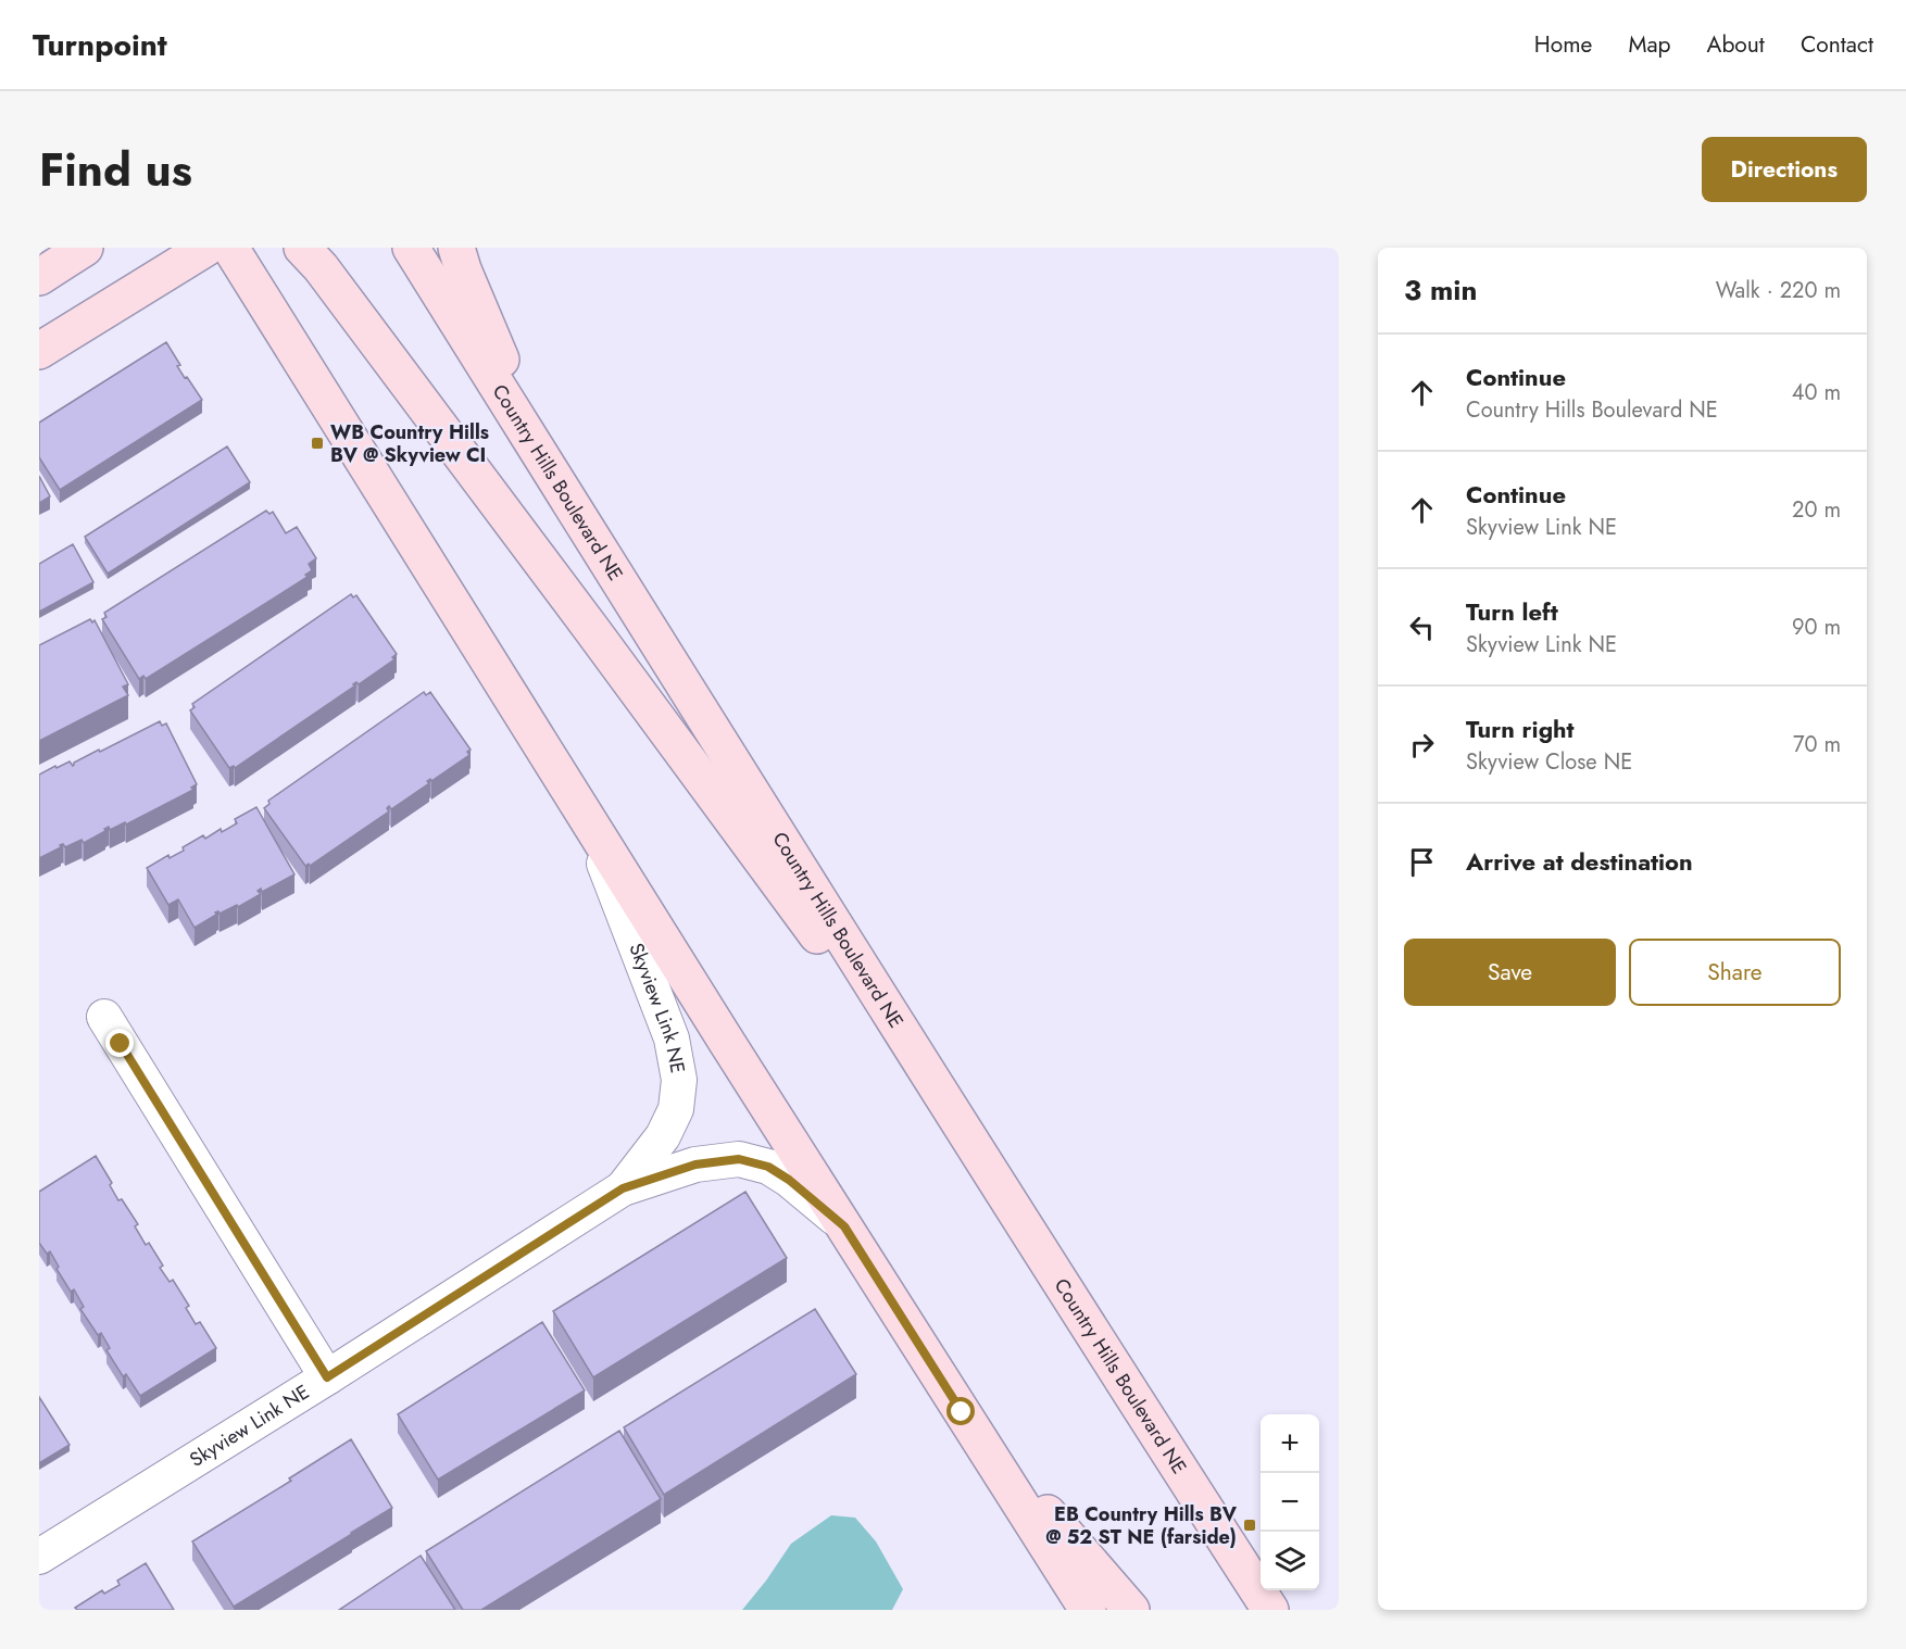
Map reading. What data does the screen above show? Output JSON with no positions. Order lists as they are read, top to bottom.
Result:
{
  "streets": {
    "main road": ["Country Hills Boulevard NE"],
    "street": ["Skyview Link NE"]
  },
  "places": {
    "transit": ["WB Country Hills BV @ Skyview CI", "EB Country Hills BV @ 52 ST NE (farside)"]
  },
  "page": {
    "header": "Turnpoint",
    "nav": [
      "Home",
      "Map",
      "About",
      "Contact"
    ],
    "title": "Find us",
    "buttons": [
      "Directions",
      ["Save", "Share"]
    ],
    "heading": ["3 min", "Walk · 220 m"],
    "list": [
      ["Continue", "Country Hills Boulevard NE", "40 m"],
      ["Continue", "Skyview Link NE", "20 m"],
      ["Turn left", "Skyview Link NE", "90 m"],
      ["Turn right", "Skyview Close NE", "70 m"],
      "Arrive at destination"
    ],
    "map_buttons": ["+", "−"]
  }
}
